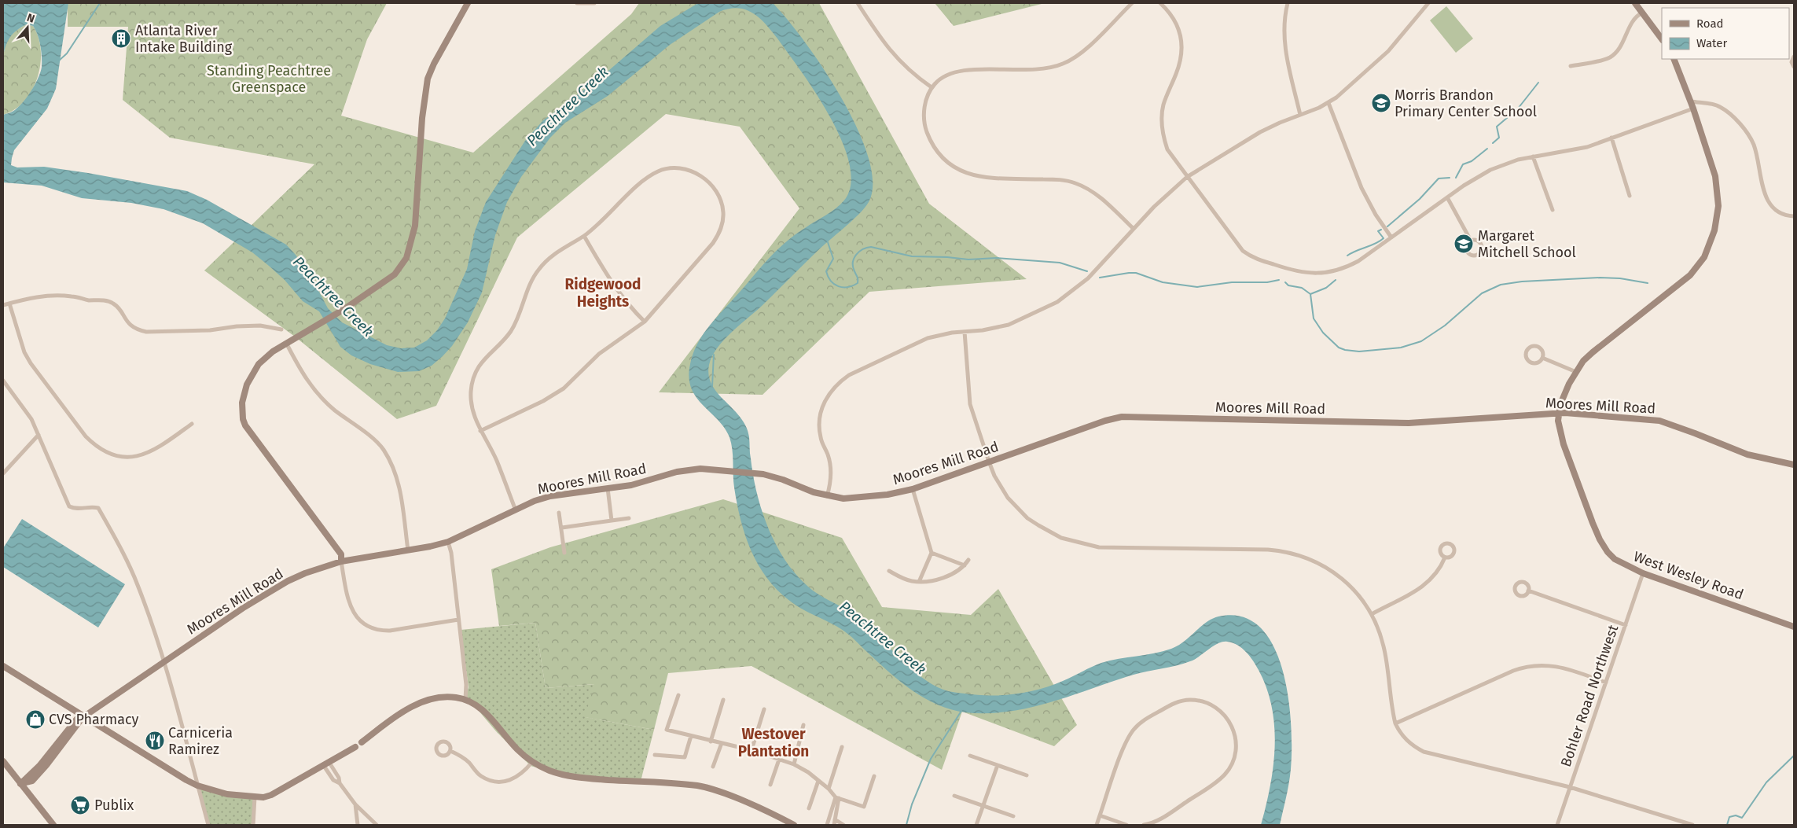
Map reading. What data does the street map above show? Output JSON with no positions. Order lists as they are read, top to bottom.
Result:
{
  "streets": {
    "street": ["Moores Mill Road", "West Wesley Road", "Bohler Road Northwest"]
  },
  "crossings": [
    ["Moores Mill Road", "West Wesley Road"],
    ["West Wesley Road", "Bohler Road Northwest"]
  ],
  "districts": ["Ridgewood Heights", "Westover Plantation"],
  "water": ["Peachtree Creek"],
  "parks": ["Standing Peachtree Greenspace"],
  "places": {
    "building": ["Atlanta River Intake Building"],
    "school or university": ["Morris Brandon Primary Center School", "Margaret Mitchell School"],
    "shop": ["CVS Pharmacy"],
    "restaurant": ["Carniceria Ramirez"],
    "supermarket": ["Publix"]
  },
  "legend": ["Road", "Water"],
  "north": "top"
}
